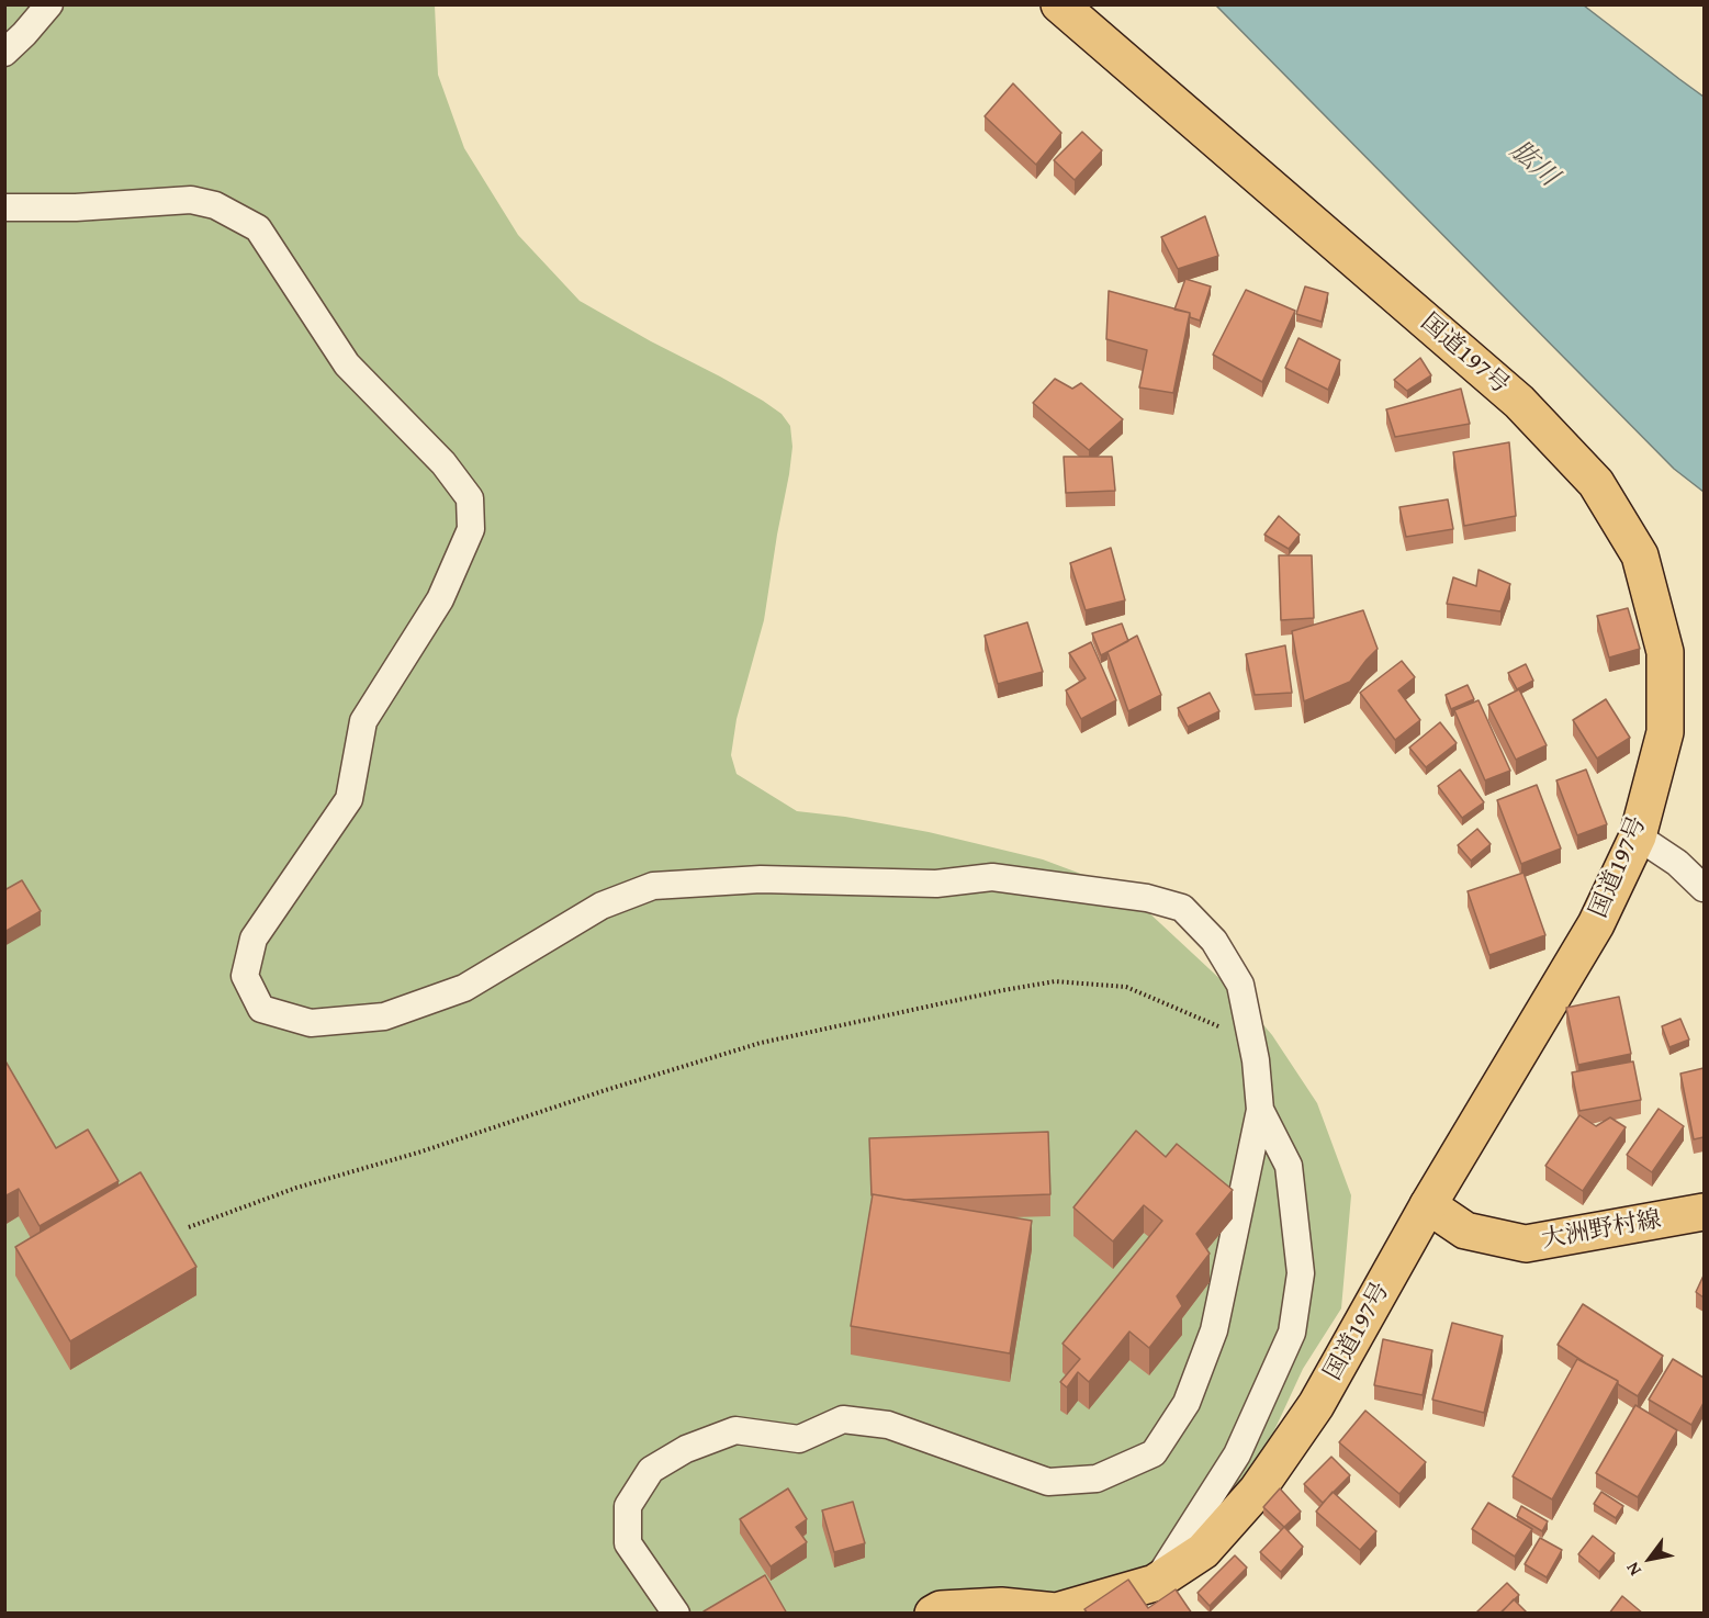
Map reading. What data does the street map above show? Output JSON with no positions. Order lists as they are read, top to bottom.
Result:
{
  "streets": {
    "main road": ["国道197号", "大洲野村線"]
  },
  "crossings": [
    ["国道197号", "大洲野村線"]
  ],
  "water": ["肱川"],
  "north": "bottom left"
}
